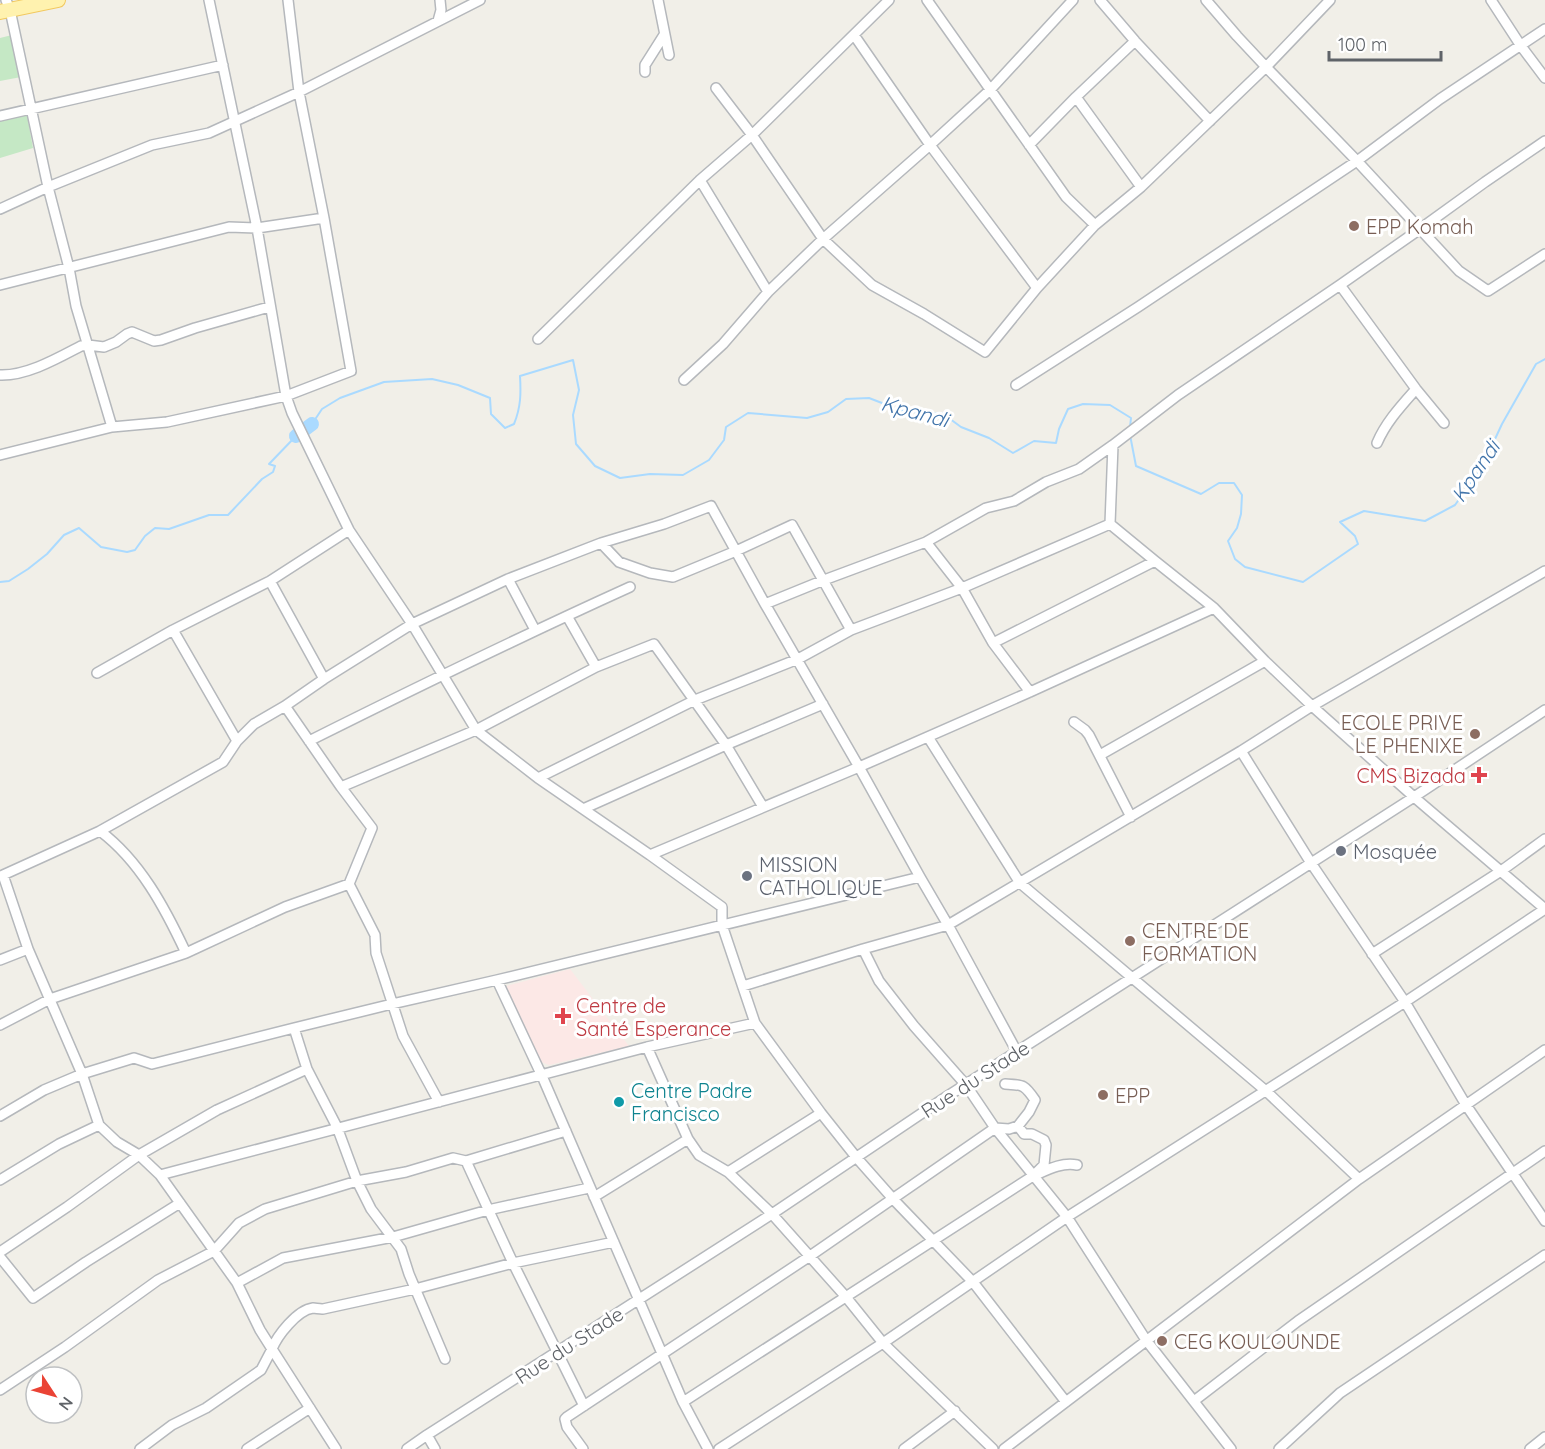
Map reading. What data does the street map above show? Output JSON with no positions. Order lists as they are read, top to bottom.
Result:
{
  "streets": {
    "street": ["Rue du Stade"]
  },
  "water": ["Kpandi"],
  "places": {
    "other": [
      "EPP Komah",
      "ECOLE PRIVE LE PHENIXE",
      "Mosquée",
      "MISSION CATHOLIQUE",
      "CENTRE DE FORMATION",
      "EPP",
      "Centre Padre Francisco",
      "CEG KOULOUNDE"
    ],
    "health": ["CMS Bizada", "Centre de Santé Esperance"]
  },
  "scale_bar": "100 m",
  "north": "bottom right"
}
